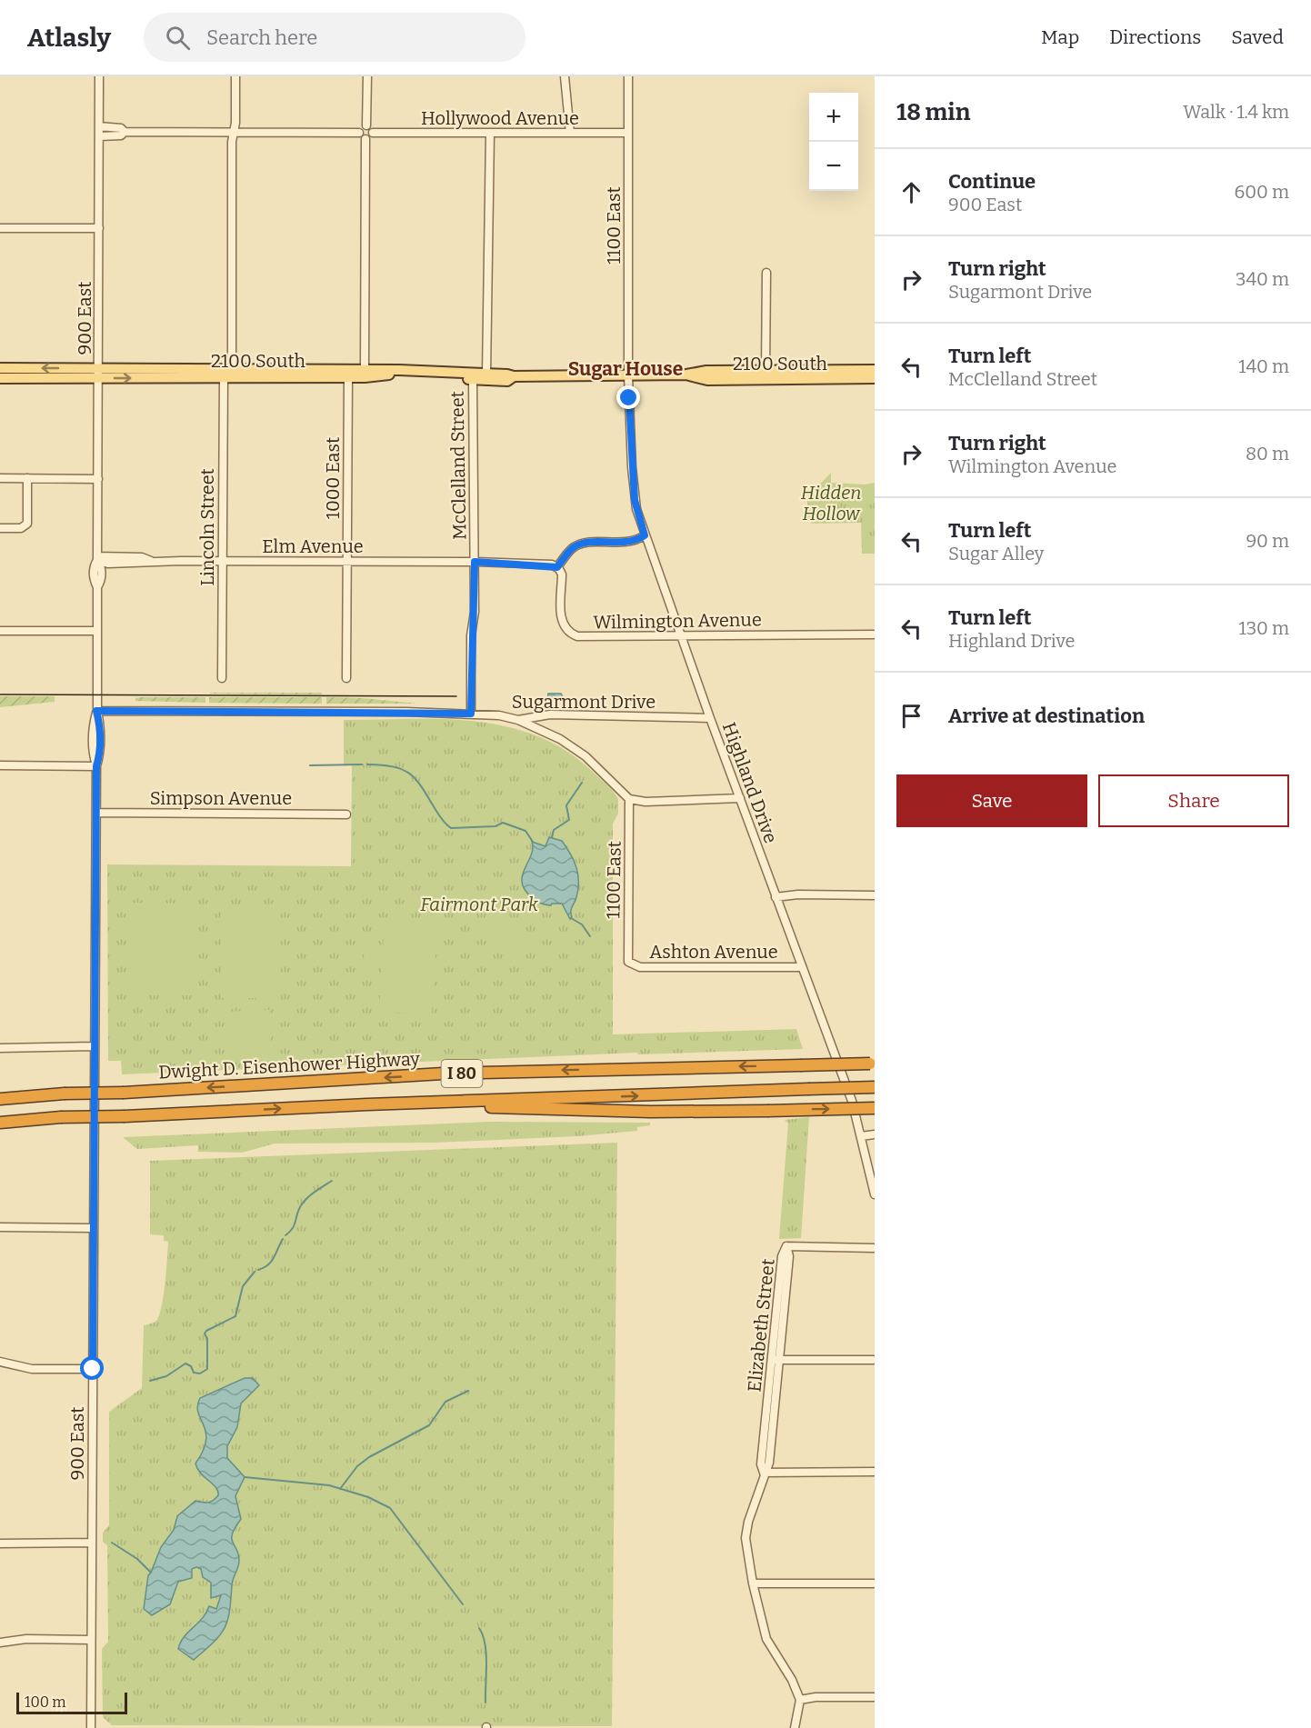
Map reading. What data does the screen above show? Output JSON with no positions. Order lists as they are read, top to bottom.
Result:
{
  "streets": {
    "highway": ["Dwight D. Eisenhower Highway", "I 80"],
    "main road": ["2100 South"],
    "street": [
      "Hollywood Avenue",
      "1100 East",
      "900 East",
      "McClelland Street",
      "1000 East",
      "Lincoln Street",
      "Elm Avenue",
      "Wilmington Avenue",
      "Sugarmont Drive",
      "Highland Drive",
      "Simpson Avenue",
      "Ashton Avenue",
      "Elizabeth Street"
    ]
  },
  "crossings": [
    ["Hollywood Avenue", "1100 East"],
    ["Hollywood Avenue", "McClelland Street"],
    ["1100 East", "2100 South"],
    ["1100 East", "Highland Drive"],
    ["1100 East", "Ashton Avenue"],
    ["900 East", "2100 South"],
    ["900 East", "Elm Avenue"],
    ["900 East", "Sugarmont Drive"],
    ["900 East", "Simpson Avenue"],
    ["2100 South", "McClelland Street"],
    ["2100 South", "1000 East"],
    ["2100 South", "Lincoln Street"],
    ["2100 South", "Highland Drive"],
    ["McClelland Street", "Elm Avenue"],
    ["McClelland Street", "Sugarmont Drive"],
    ["1000 East", "Elm Avenue"],
    ["Lincoln Street", "Elm Avenue"],
    ["Wilmington Avenue", "Highland Drive"],
    ["Sugarmont Drive", "Highland Drive"],
    ["Highland Drive", "Ashton Avenue"]
  ],
  "districts": ["Sugar House"],
  "parks": ["Hidden Hollow", "Fairmont Park"],
  "scale_bar": "100 m",
  "page": {
    "header": "Atlasly",
    "search": "Search here",
    "nav": ["Map", "Directions", "Saved"],
    "heading": ["18 min", "Walk · 1.4 km"],
    "map_buttons": ["+", "−"],
    "list": [
      ["Continue", "900 East", "600 m"],
      ["Turn right", "Sugarmont Drive", "340 m"],
      ["Turn left", "McClelland Street", "140 m"],
      ["Turn right", "Wilmington Avenue", "80 m"],
      ["Turn left", "Sugar Alley", "90 m"],
      ["Turn left", "Highland Drive", "130 m"],
      "Arrive at destination"
    ],
    "buttons": ["Save", "Share"],
    "scale": "100 m"
  }
}
